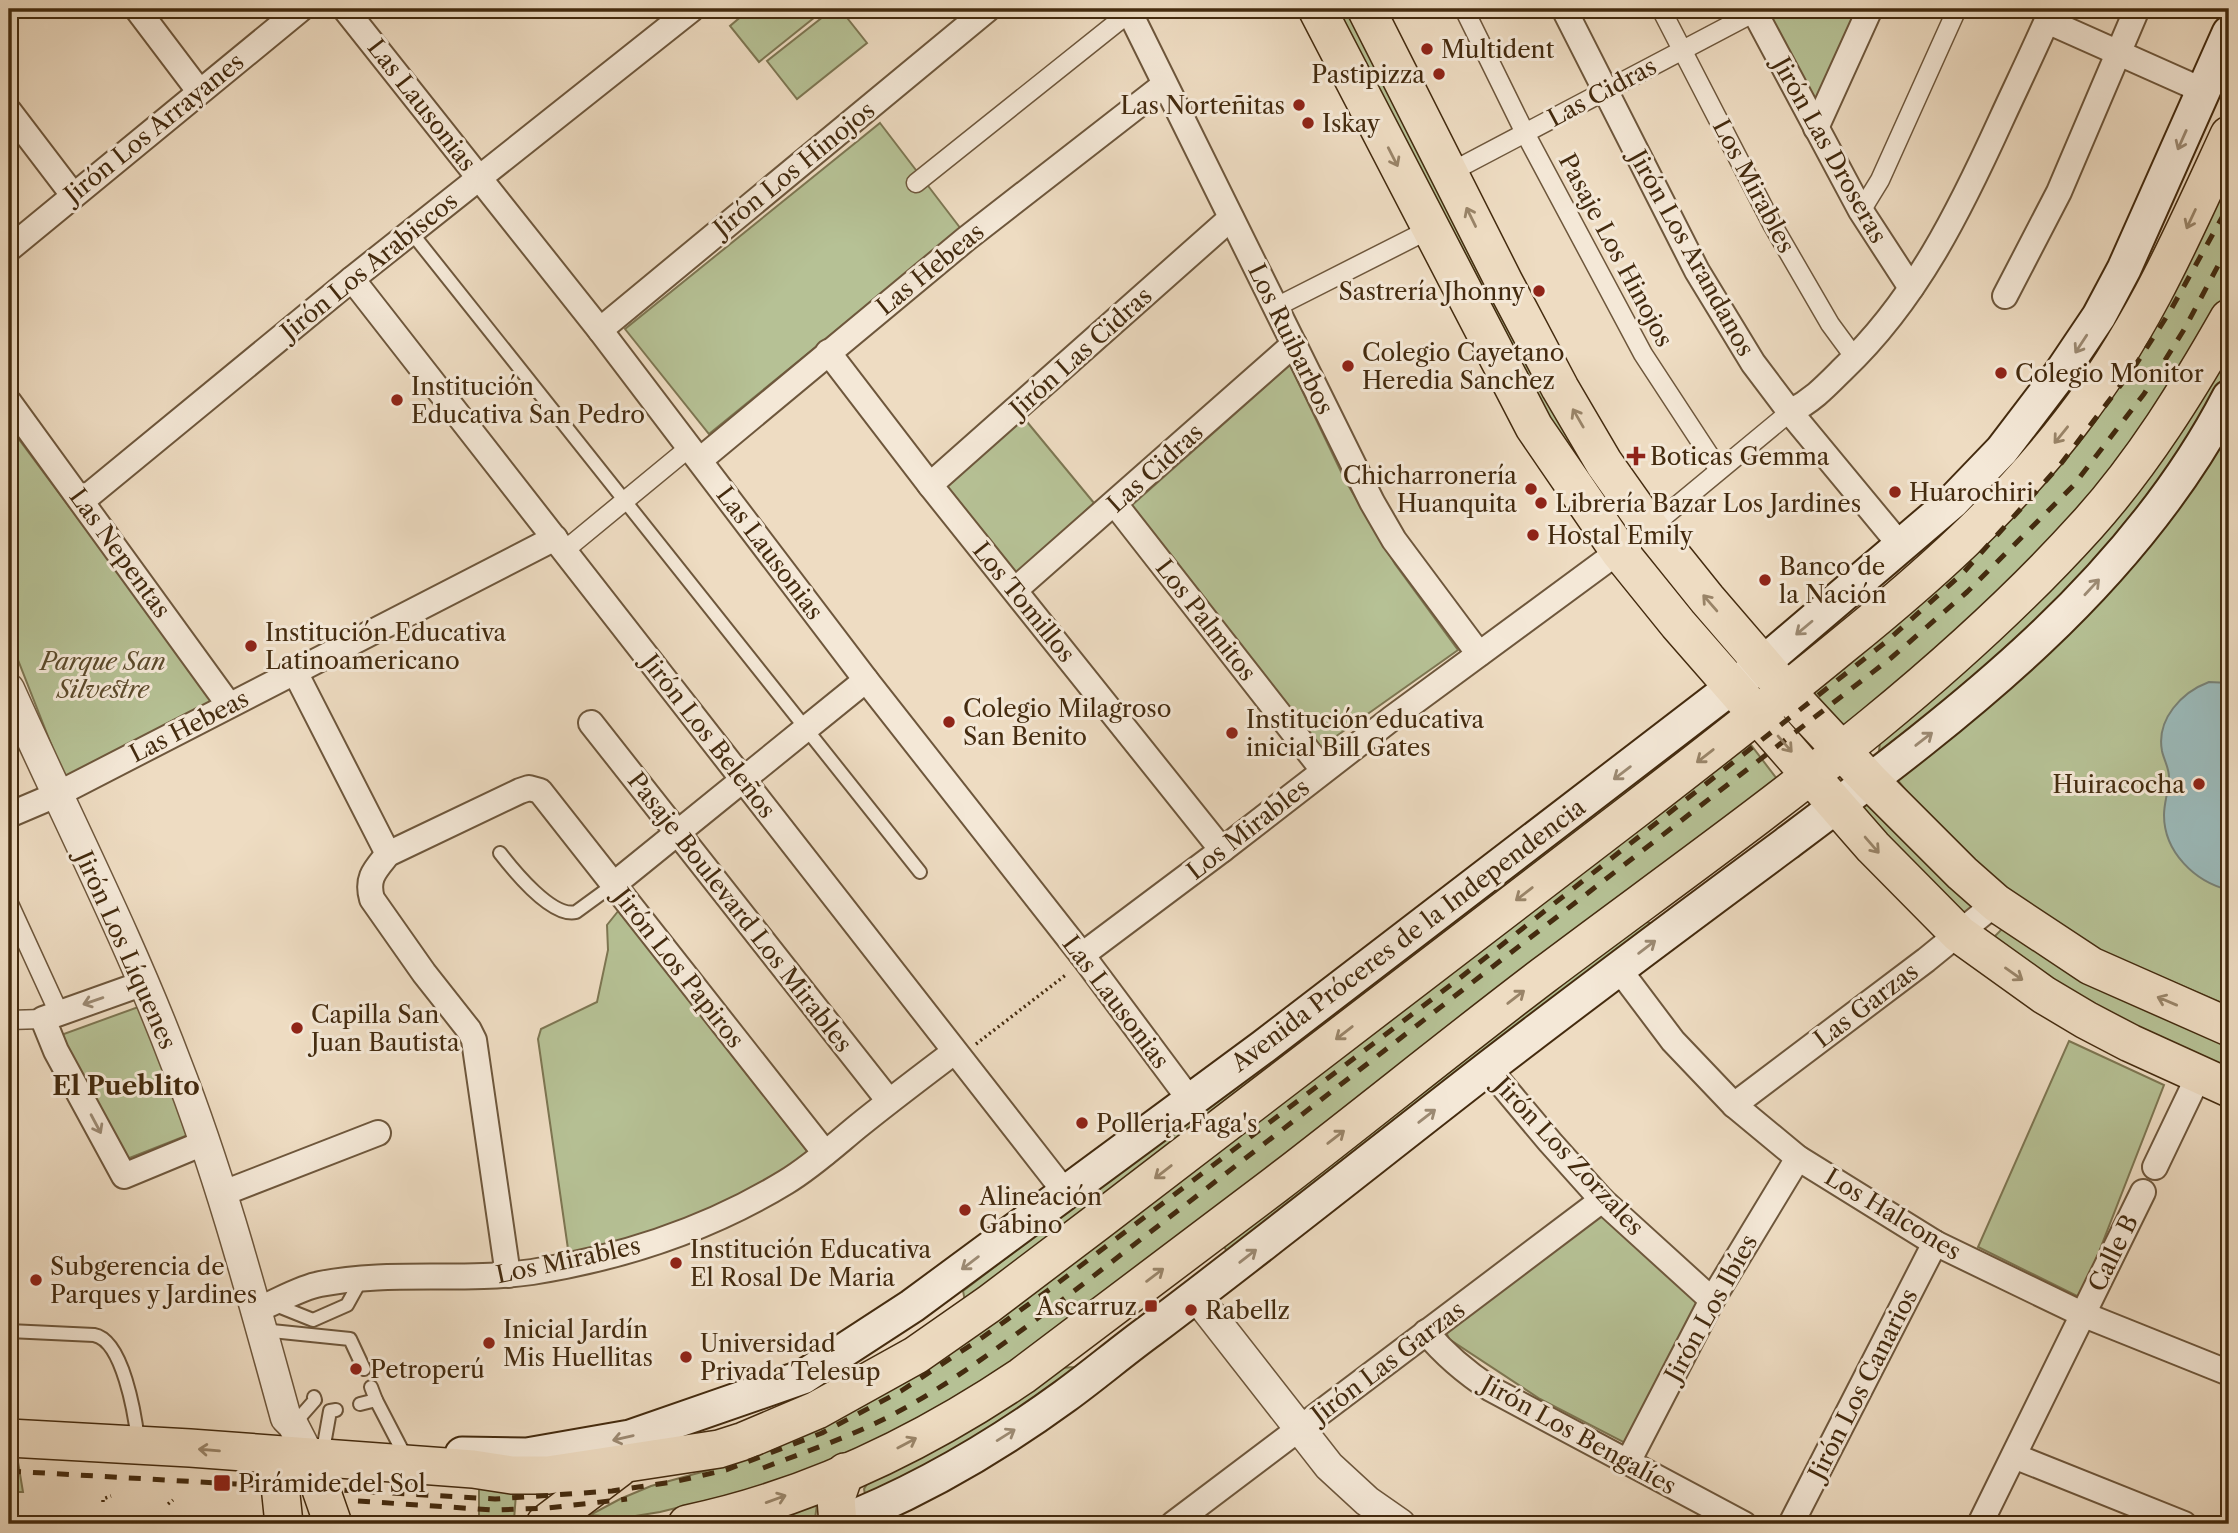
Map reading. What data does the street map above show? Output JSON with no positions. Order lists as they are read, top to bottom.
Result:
{
  "streets": {
    "main road": ["Avenida Próceres de la Independencia"],
    "street": [
      "Las Cidras",
      "Las Lausonias",
      "Jirón Los Arrayanes",
      "Jirón Las Droseras",
      "Jirón Los Hinojos",
      "Los Mirables",
      "Pasaje Los Hinojos",
      "Jirón Los Arandanos",
      "Jirón Los Arabiscos",
      "Las Hebeas",
      "Los Ruibarbos",
      "Jirón Las Cidras",
      "Las Nepentas",
      "Los Tomillos",
      "Los Palmitos",
      "Jirón Los Beleños",
      "Pasaje Boulevard Los Mirables",
      "Jirón Los Líquenes",
      "Jirón Los Papiros",
      "Las Garzas",
      "Jirón Los Zorzales",
      "Los Halcones",
      "Calle B",
      "Jirón Los Ibíes",
      "Jirón Las Garzas",
      "Jirón Los Canarios",
      "Jirón Los Bengalíes"
    ]
  },
  "crossings": [
    ["Las Cidras", "Jirón Las Droseras"],
    ["Las Cidras", "Los Mirables"],
    ["Las Cidras", "Pasaje Los Hinojos"],
    ["Las Cidras", "Jirón Los Arandanos"],
    ["Las Cidras", "Los Ruibarbos"],
    ["Las Cidras", "Los Tomillos"],
    ["Las Cidras", "Los Palmitos"],
    ["Las Lausonias", "Jirón Los Hinojos"],
    ["Las Lausonias", "Los Mirables"],
    ["Las Lausonias", "Jirón Los Arabiscos"],
    ["Las Lausonias", "Las Hebeas"],
    ["Las Lausonias", "Avenida Próceres de la Independencia"],
    ["Los Mirables", "Los Ruibarbos"],
    ["Los Mirables", "Los Tomillos"],
    ["Los Mirables", "Los Palmitos"],
    ["Los Mirables", "Jirón Los Beleños"],
    ["Los Mirables", "Pasaje Boulevard Los Mirables"],
    ["Los Mirables", "Jirón Los Líquenes"],
    ["Los Mirables", "Jirón Los Papiros"],
    ["Jirón Los Arandanos", "Avenida Próceres de la Independencia"],
    ["Jirón Los Arabiscos", "Las Nepentas"],
    ["Jirón Los Arabiscos", "Jirón Los Beleños"],
    ["Las Hebeas", "Los Ruibarbos"],
    ["Las Hebeas", "Las Nepentas"],
    ["Las Hebeas", "Los Tomillos"],
    ["Las Hebeas", "Jirón Los Beleños"],
    ["Las Hebeas", "Jirón Los Líquenes"],
    ["Los Ruibarbos", "Jirón Las Cidras"],
    ["Jirón Las Cidras", "Los Tomillos"],
    ["Jirón Los Beleños", "Avenida Próceres de la Independencia"],
    ["Avenida Próceres de la Independencia", "Jirón Los Líquenes"],
    ["Las Garzas", "Los Halcones"],
    ["Jirón Los Zorzales", "Jirón Los Ibíes"],
    ["Jirón Los Zorzales", "Jirón Las Garzas"],
    ["Los Halcones", "Calle B"],
    ["Los Halcones", "Jirón Los Ibíes"],
    ["Los Halcones", "Jirón Los Canarios"],
    ["Jirón Los Ibíes", "Jirón Los Bengalíes"],
    ["Jirón Las Garzas", "Jirón Los Bengalíes"]
  ],
  "districts": ["El Pueblito"],
  "parks": ["Parque San Silvestre"],
  "places": {
    "other": [
      "Multident",
      "Pastipizza",
      "Las Norteñitas",
      "Iskay",
      "Sastrería Jhonny",
      "Colegio Cayetano Heredia Sanchez",
      "Colegio Monitor",
      "Institución Educativa San Pedro",
      "Chicharronería Huanquita",
      "Huarochiri",
      "Librería Bazar Los Jardines",
      "Hostal Emily",
      "Banco de la Nación",
      "Institución Educativa Latinoamericano",
      "Colegio Milagroso San Benito",
      "Institución educativa inicial Bill Gates",
      "Huiracocha",
      "Capilla San Juan Bautista",
      "Pollerįa Faga's",
      "Alineación Gabino",
      "Institución Educativa El Rosal De Maria",
      "Subgerencia de Parques y Jardines",
      "Rabellz",
      "Inicial Jardín Mis Huellitas",
      "Universidad Privada Telesup",
      "Petroperú"
    ],
    "health": ["Boticas Gemma"],
    "transit": ["Ascarruz", "Pirámide del Sol"]
  }
}
